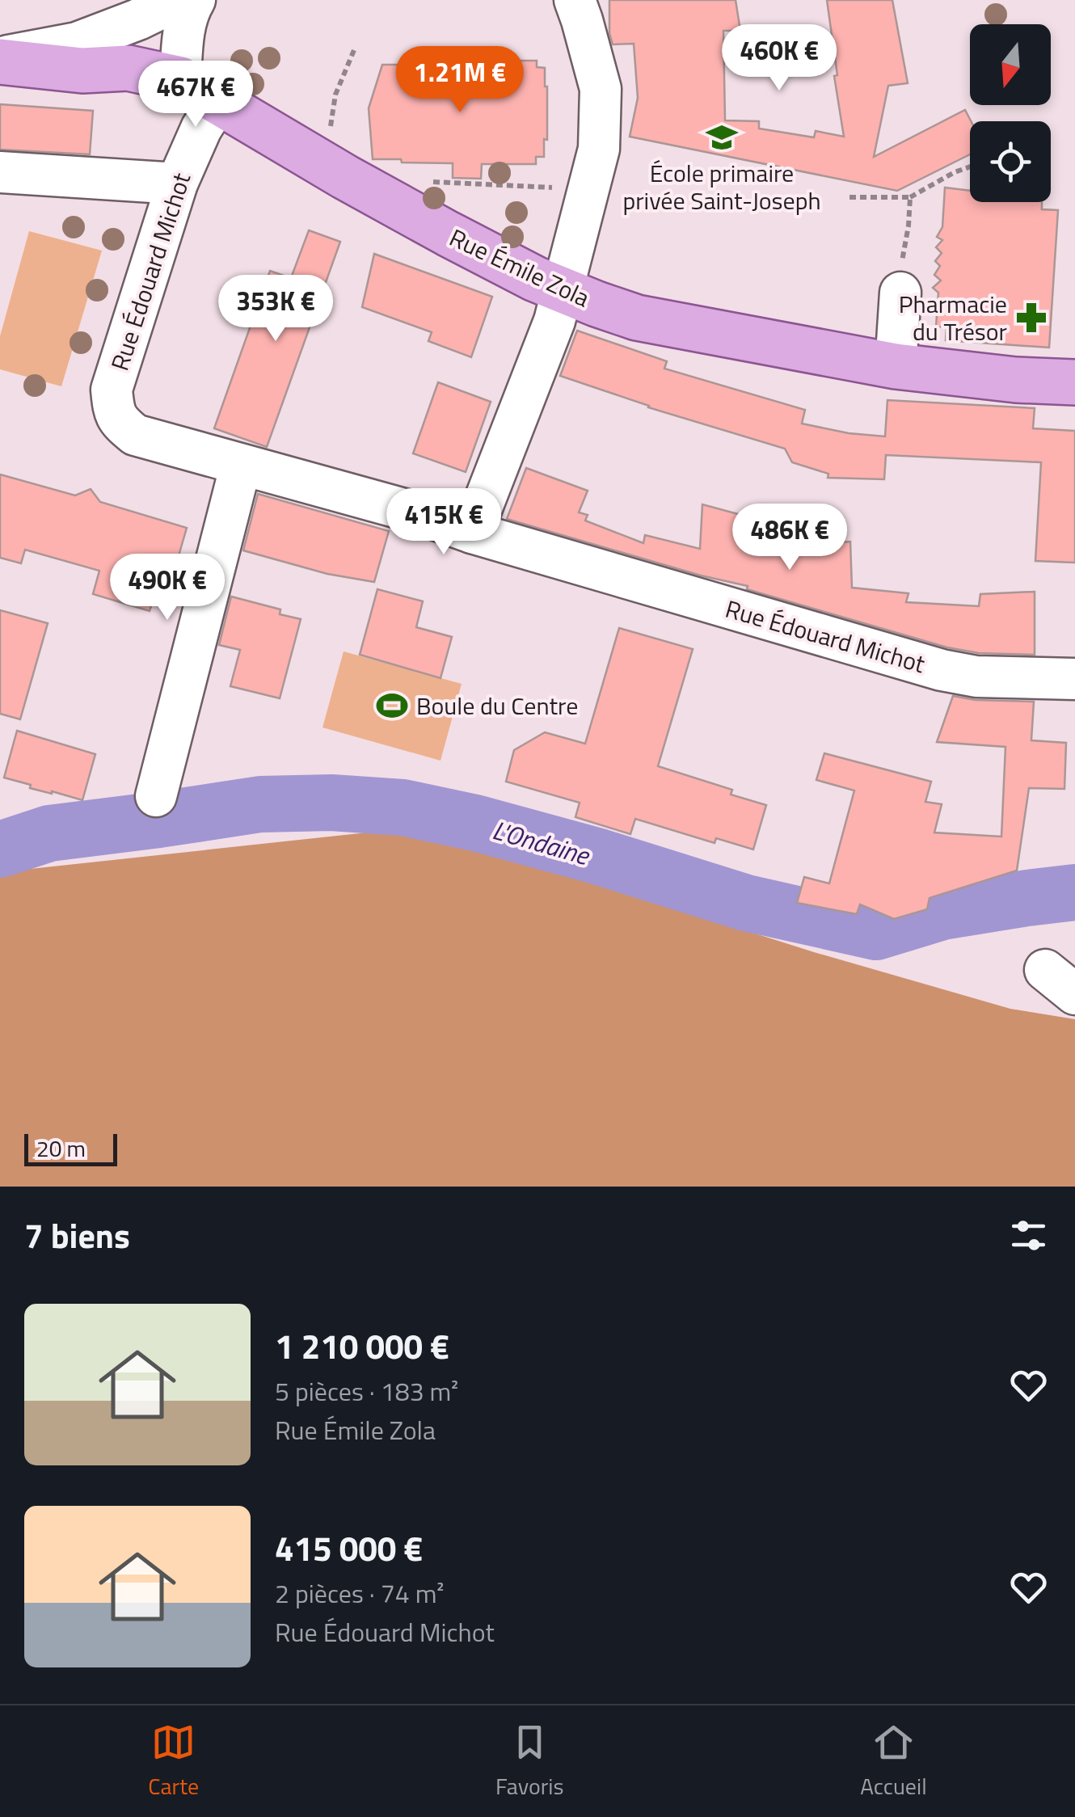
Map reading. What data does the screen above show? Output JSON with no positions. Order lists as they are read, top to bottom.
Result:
{
  "streets": {
    "main road": ["Rue Émile Zola"],
    "street": ["Rue Édouard Michot"]
  },
  "crossings": [
    ["Rue Émile Zola", "Rue Édouard Michot"]
  ],
  "water": ["L'Ondaine"],
  "places": {
    "school or university": ["École primaire privée Saint-Joseph"],
    "pharmacy": ["Pharmacie du Trésor"],
    "sports": ["Boule du Centre"]
  },
  "scale_bar": "20 m",
  "north": "bottom",
  "page": {
    "price": [
      "460K €",
      "1.21M €",
      "467K €",
      "353K €",
      "415K €",
      "486K €",
      "490K €"
    ],
    "scale": "20 m",
    "heading": "7 biens",
    "list": [
      {
        "name": "1 210 000 €",
        "note": "5 pièces · 183 m² · Rue Émile Zola"
      },
      {
        "name": "415 000 €",
        "note": "2 pièces · 74 m² · Rue Édouard Michot"
      }
    ],
    "tabs": ["Carte", "Favoris", "Accueil"]
  }
}
